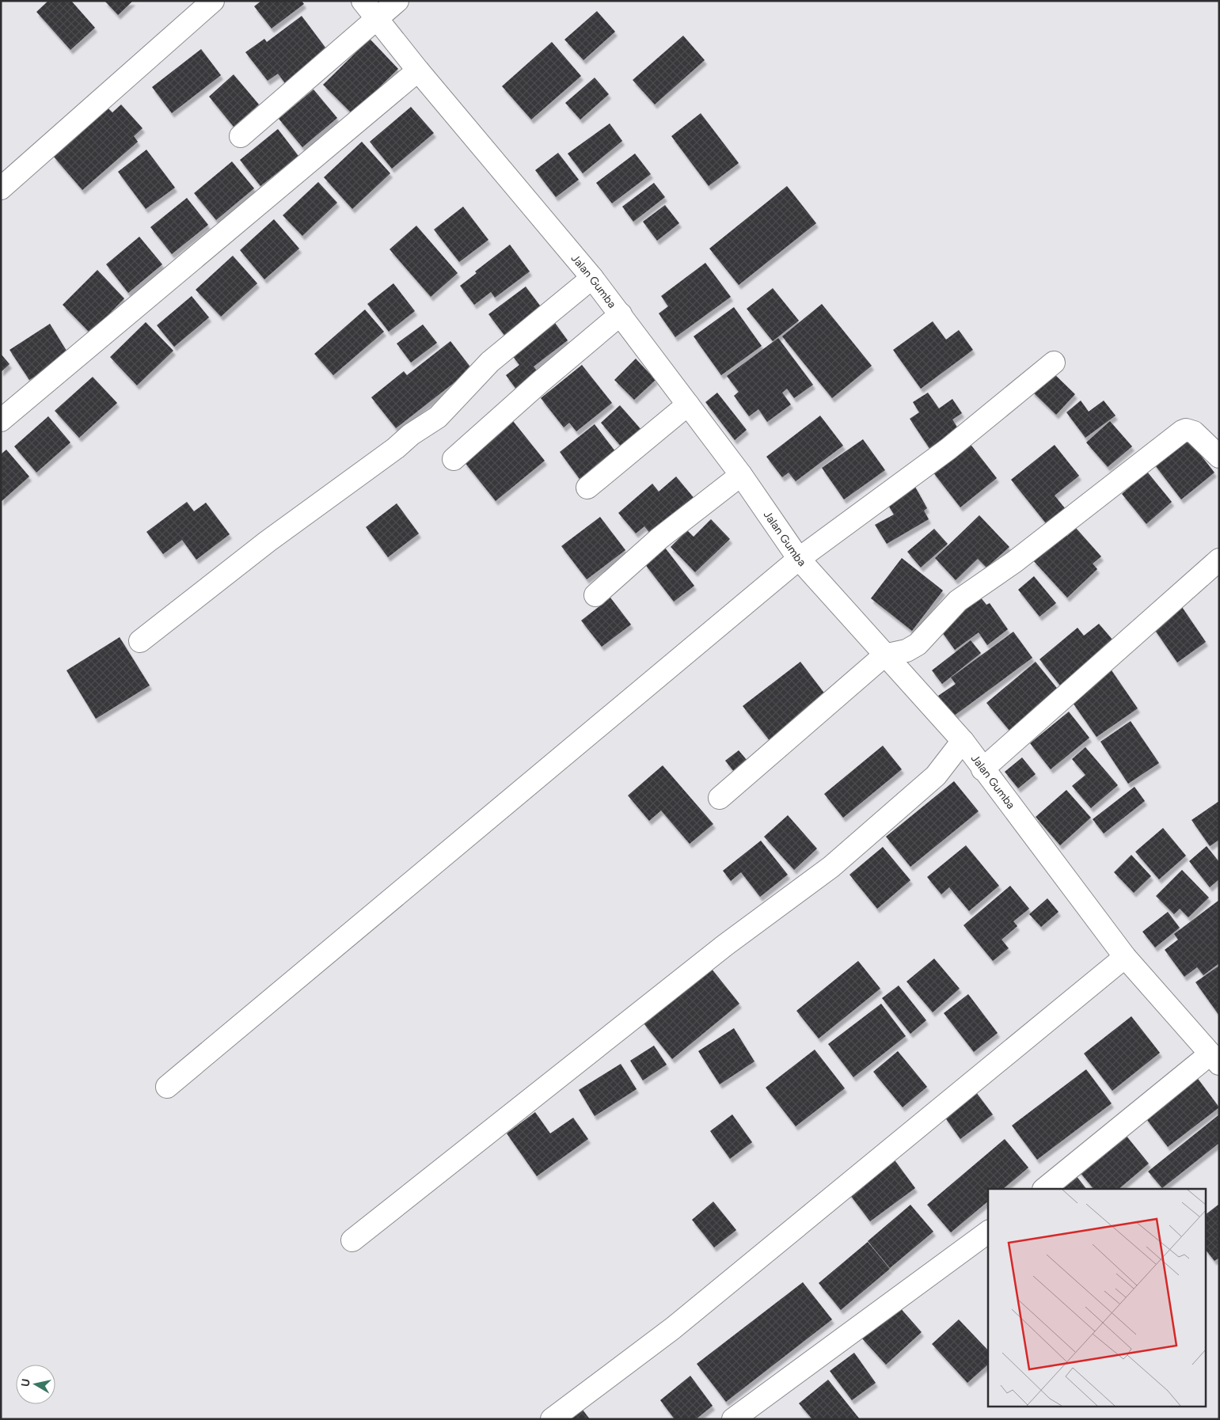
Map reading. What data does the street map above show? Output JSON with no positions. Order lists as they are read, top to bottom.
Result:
{
  "streets": {
    "street": ["Jalan Gumba"]
  },
  "north": "left"
}
